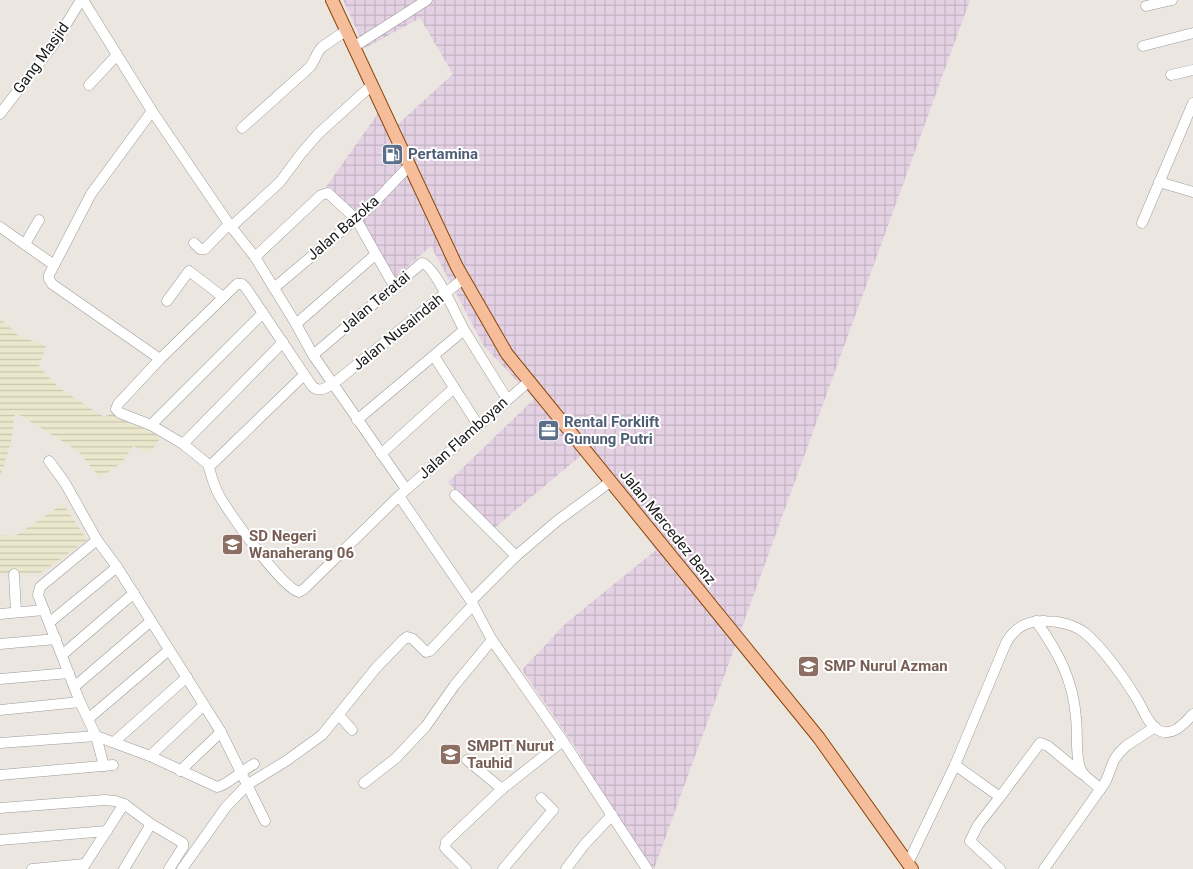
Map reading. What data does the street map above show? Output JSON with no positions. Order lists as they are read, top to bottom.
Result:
{
  "streets": {
    "main road": ["Jalan Mercedez Benz"],
    "street": [
      "Gang Masjid",
      "Jalan Bazoka",
      "Jalan Teratai",
      "Jalan Nusaindah",
      "Jalan Flamboyan"
    ]
  },
  "crossings": [
    ["Jalan Bazoka", "Jalan Mercedez Benz"],
    ["Jalan Teratai", "Jalan Nusaindah"],
    ["Jalan Teratai", "Jalan Flamboyan"],
    ["Jalan Nusaindah", "Jalan Mercedez Benz"],
    ["Jalan Flamboyan", "Jalan Mercedez Benz"]
  ],
  "places": {
    "fuel station": ["Pertamina"],
    "office": ["Rental Forklift Gunung Putri"],
    "school or university": ["SD Negeri Wanaherang 06", "SMP Nurul Azman", "SMPIT Nurut Tauhid"]
  }
}
